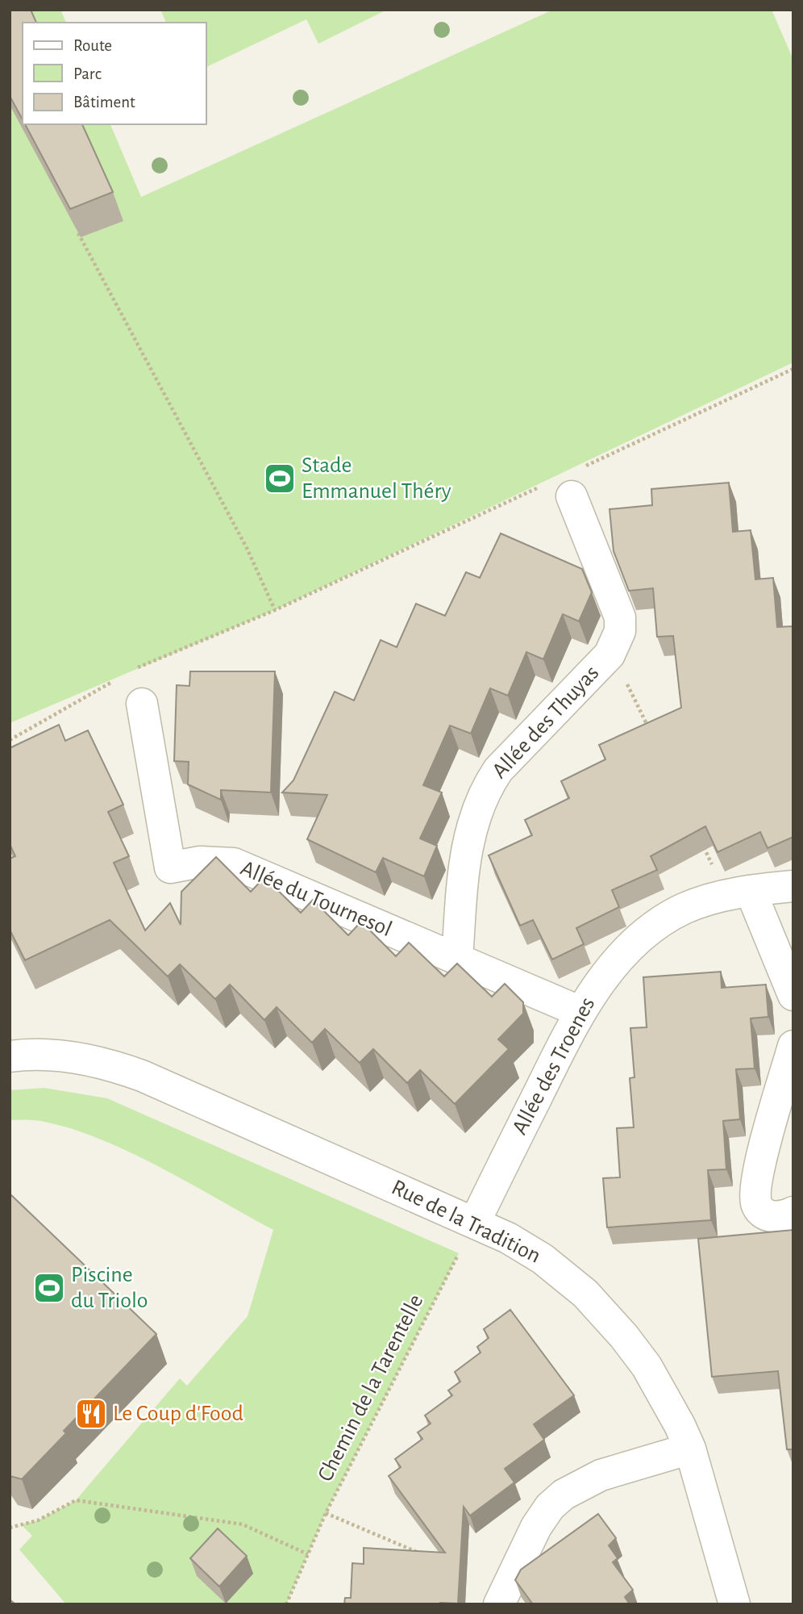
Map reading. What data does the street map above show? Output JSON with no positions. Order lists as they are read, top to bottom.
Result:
{
  "streets": {
    "street": [
      "Allée des Thuyas",
      "Allée du Tournesol",
      "Allée des Troenes",
      "Rue de la Tradition"
    ],
    "path": ["Chemin de la Tarentelle"]
  },
  "crossings": [
    ["Allée des Thuyas", "Allée du Tournesol"],
    ["Allée du Tournesol", "Allée des Troenes"],
    ["Allée des Troenes", "Rue de la Tradition"]
  ],
  "places": {
    "sports": ["Stade Emmanuel Théry", "Piscine du Triolo"],
    "restaurant": ["Le Coup d'Food"]
  },
  "legend": ["Route", "Parc", "Bâtiment"]
}
